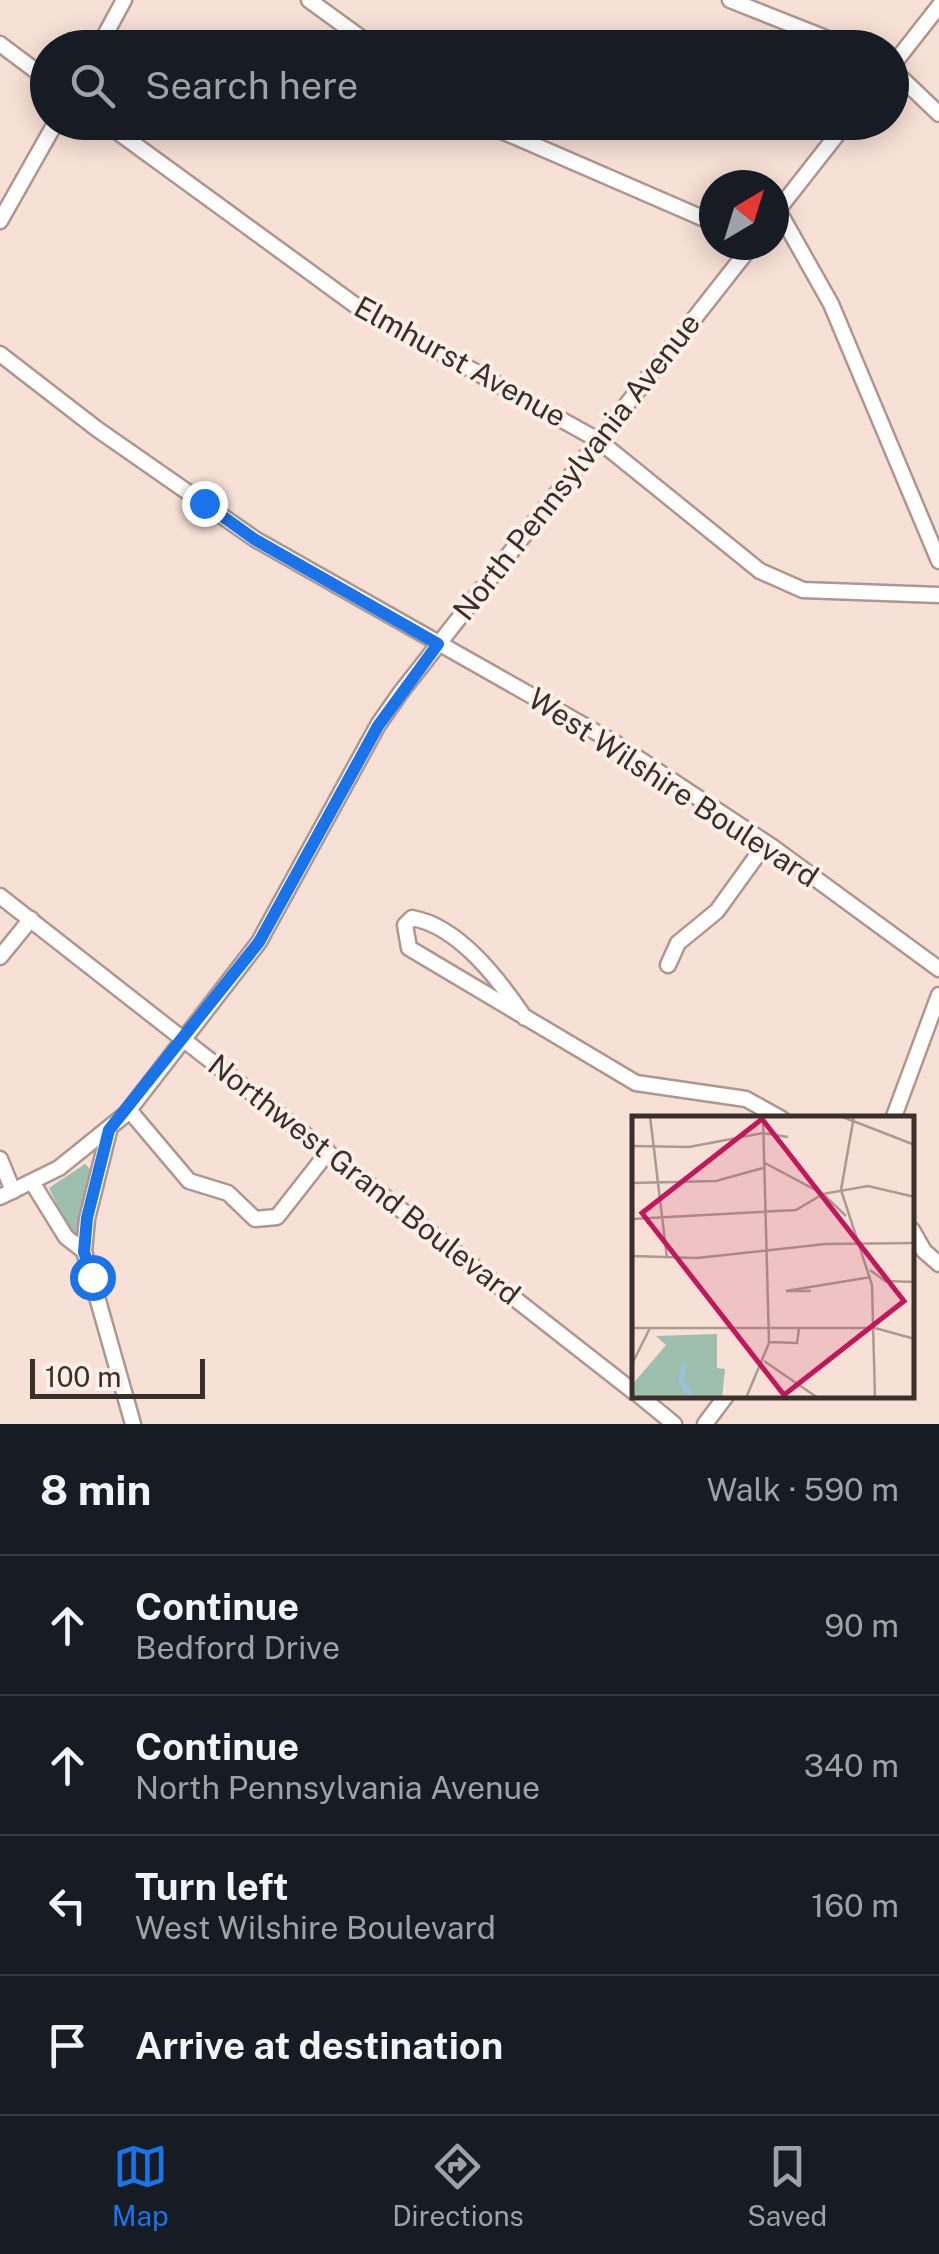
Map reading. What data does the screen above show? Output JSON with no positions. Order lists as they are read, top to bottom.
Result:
{
  "streets": {
    "street": [
      "Elmhurst Avenue",
      "North Pennsylvania Avenue",
      "West Wilshire Boulevard",
      "Northwest Grand Boulevard"
    ]
  },
  "crossings": [
    ["Elmhurst Avenue", "North Pennsylvania Avenue"],
    ["North Pennsylvania Avenue", "West Wilshire Boulevard"],
    ["North Pennsylvania Avenue", "Northwest Grand Boulevard"]
  ],
  "scale_bar": "100 m",
  "north": "top right",
  "page": {
    "search": "Search here",
    "scale": "100 m",
    "heading": ["8 min", "Walk · 590 m"],
    "list": [
      ["Continue", "Bedford Drive", "90 m"],
      ["Continue", "North Pennsylvania Avenue", "340 m"],
      ["Turn left", "West Wilshire Boulevard", "160 m"],
      "Arrive at destination"
    ],
    "nav": ["Map", "Directions", "Saved"]
  }
}
